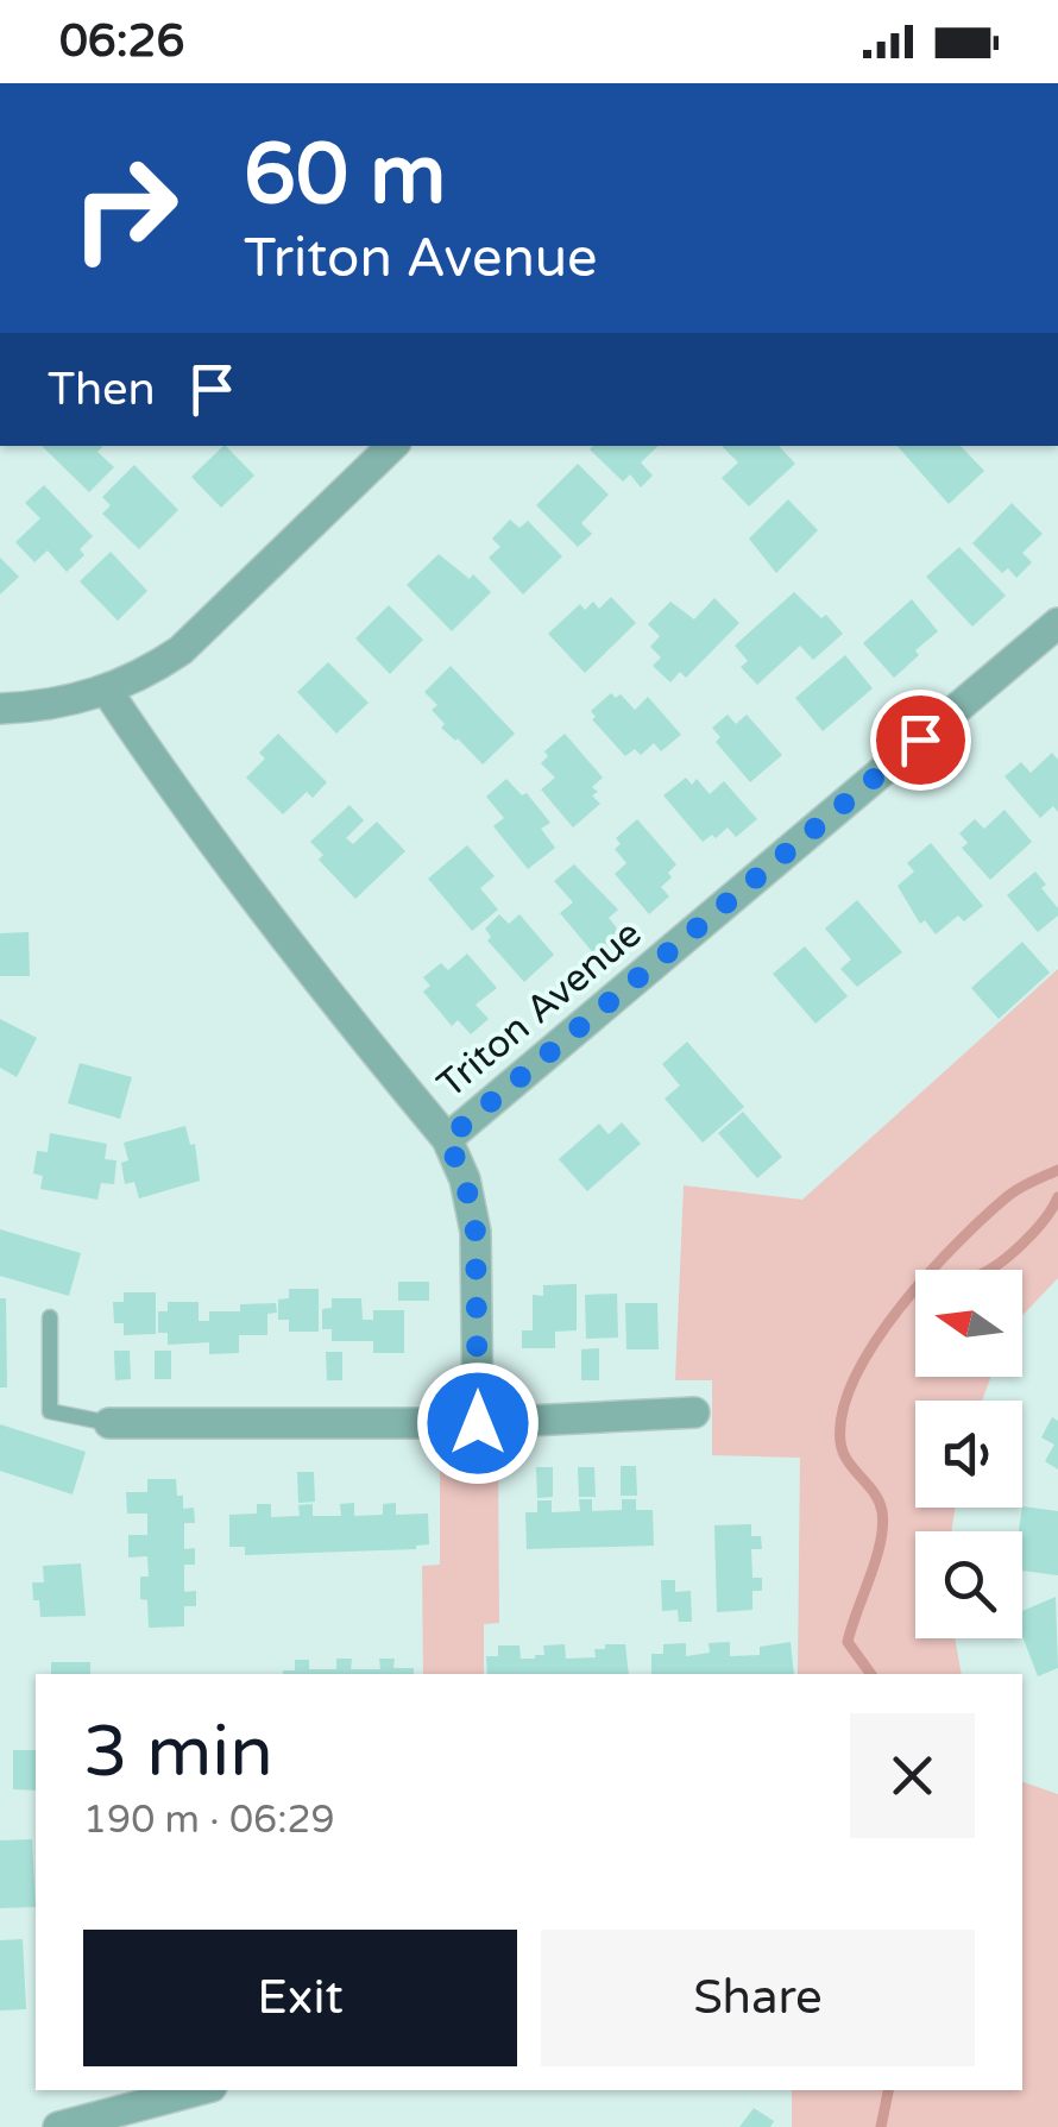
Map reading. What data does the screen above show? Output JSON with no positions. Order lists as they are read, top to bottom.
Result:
{
  "streets": {
    "street": ["Triton Avenue"]
  },
  "north": "left",
  "page": {
    "status": "06:26",
    "turn": ["60 m", "Triton Avenue"],
    "then": "Then",
    "heading": ["3 min", "190 m · 06:29"],
    "buttons": ["Exit", "Share"]
  }
}
